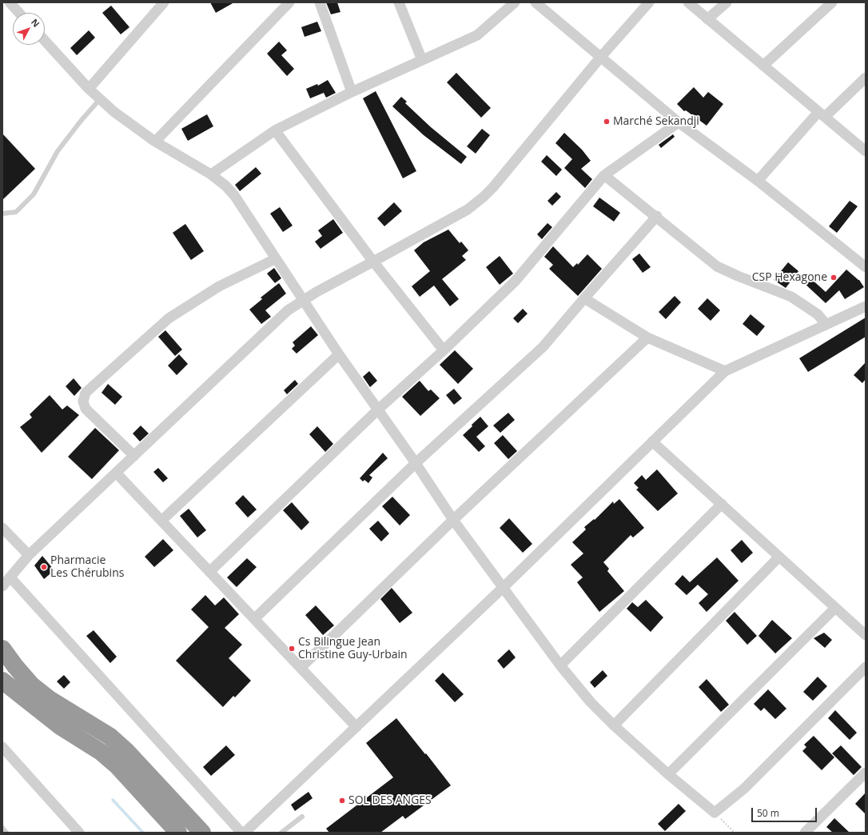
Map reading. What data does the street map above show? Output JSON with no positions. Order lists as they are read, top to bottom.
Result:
{
  "places": [
    "Marché Sekandji",
    "CSP Hexagone",
    "Pharmacie Les Chérubins",
    "Cs Bilingue Jean Christine Guy-Urbain",
    "SOL DES ANGES"
  ],
  "scale_bar": "50 m",
  "north": "top right"
}
